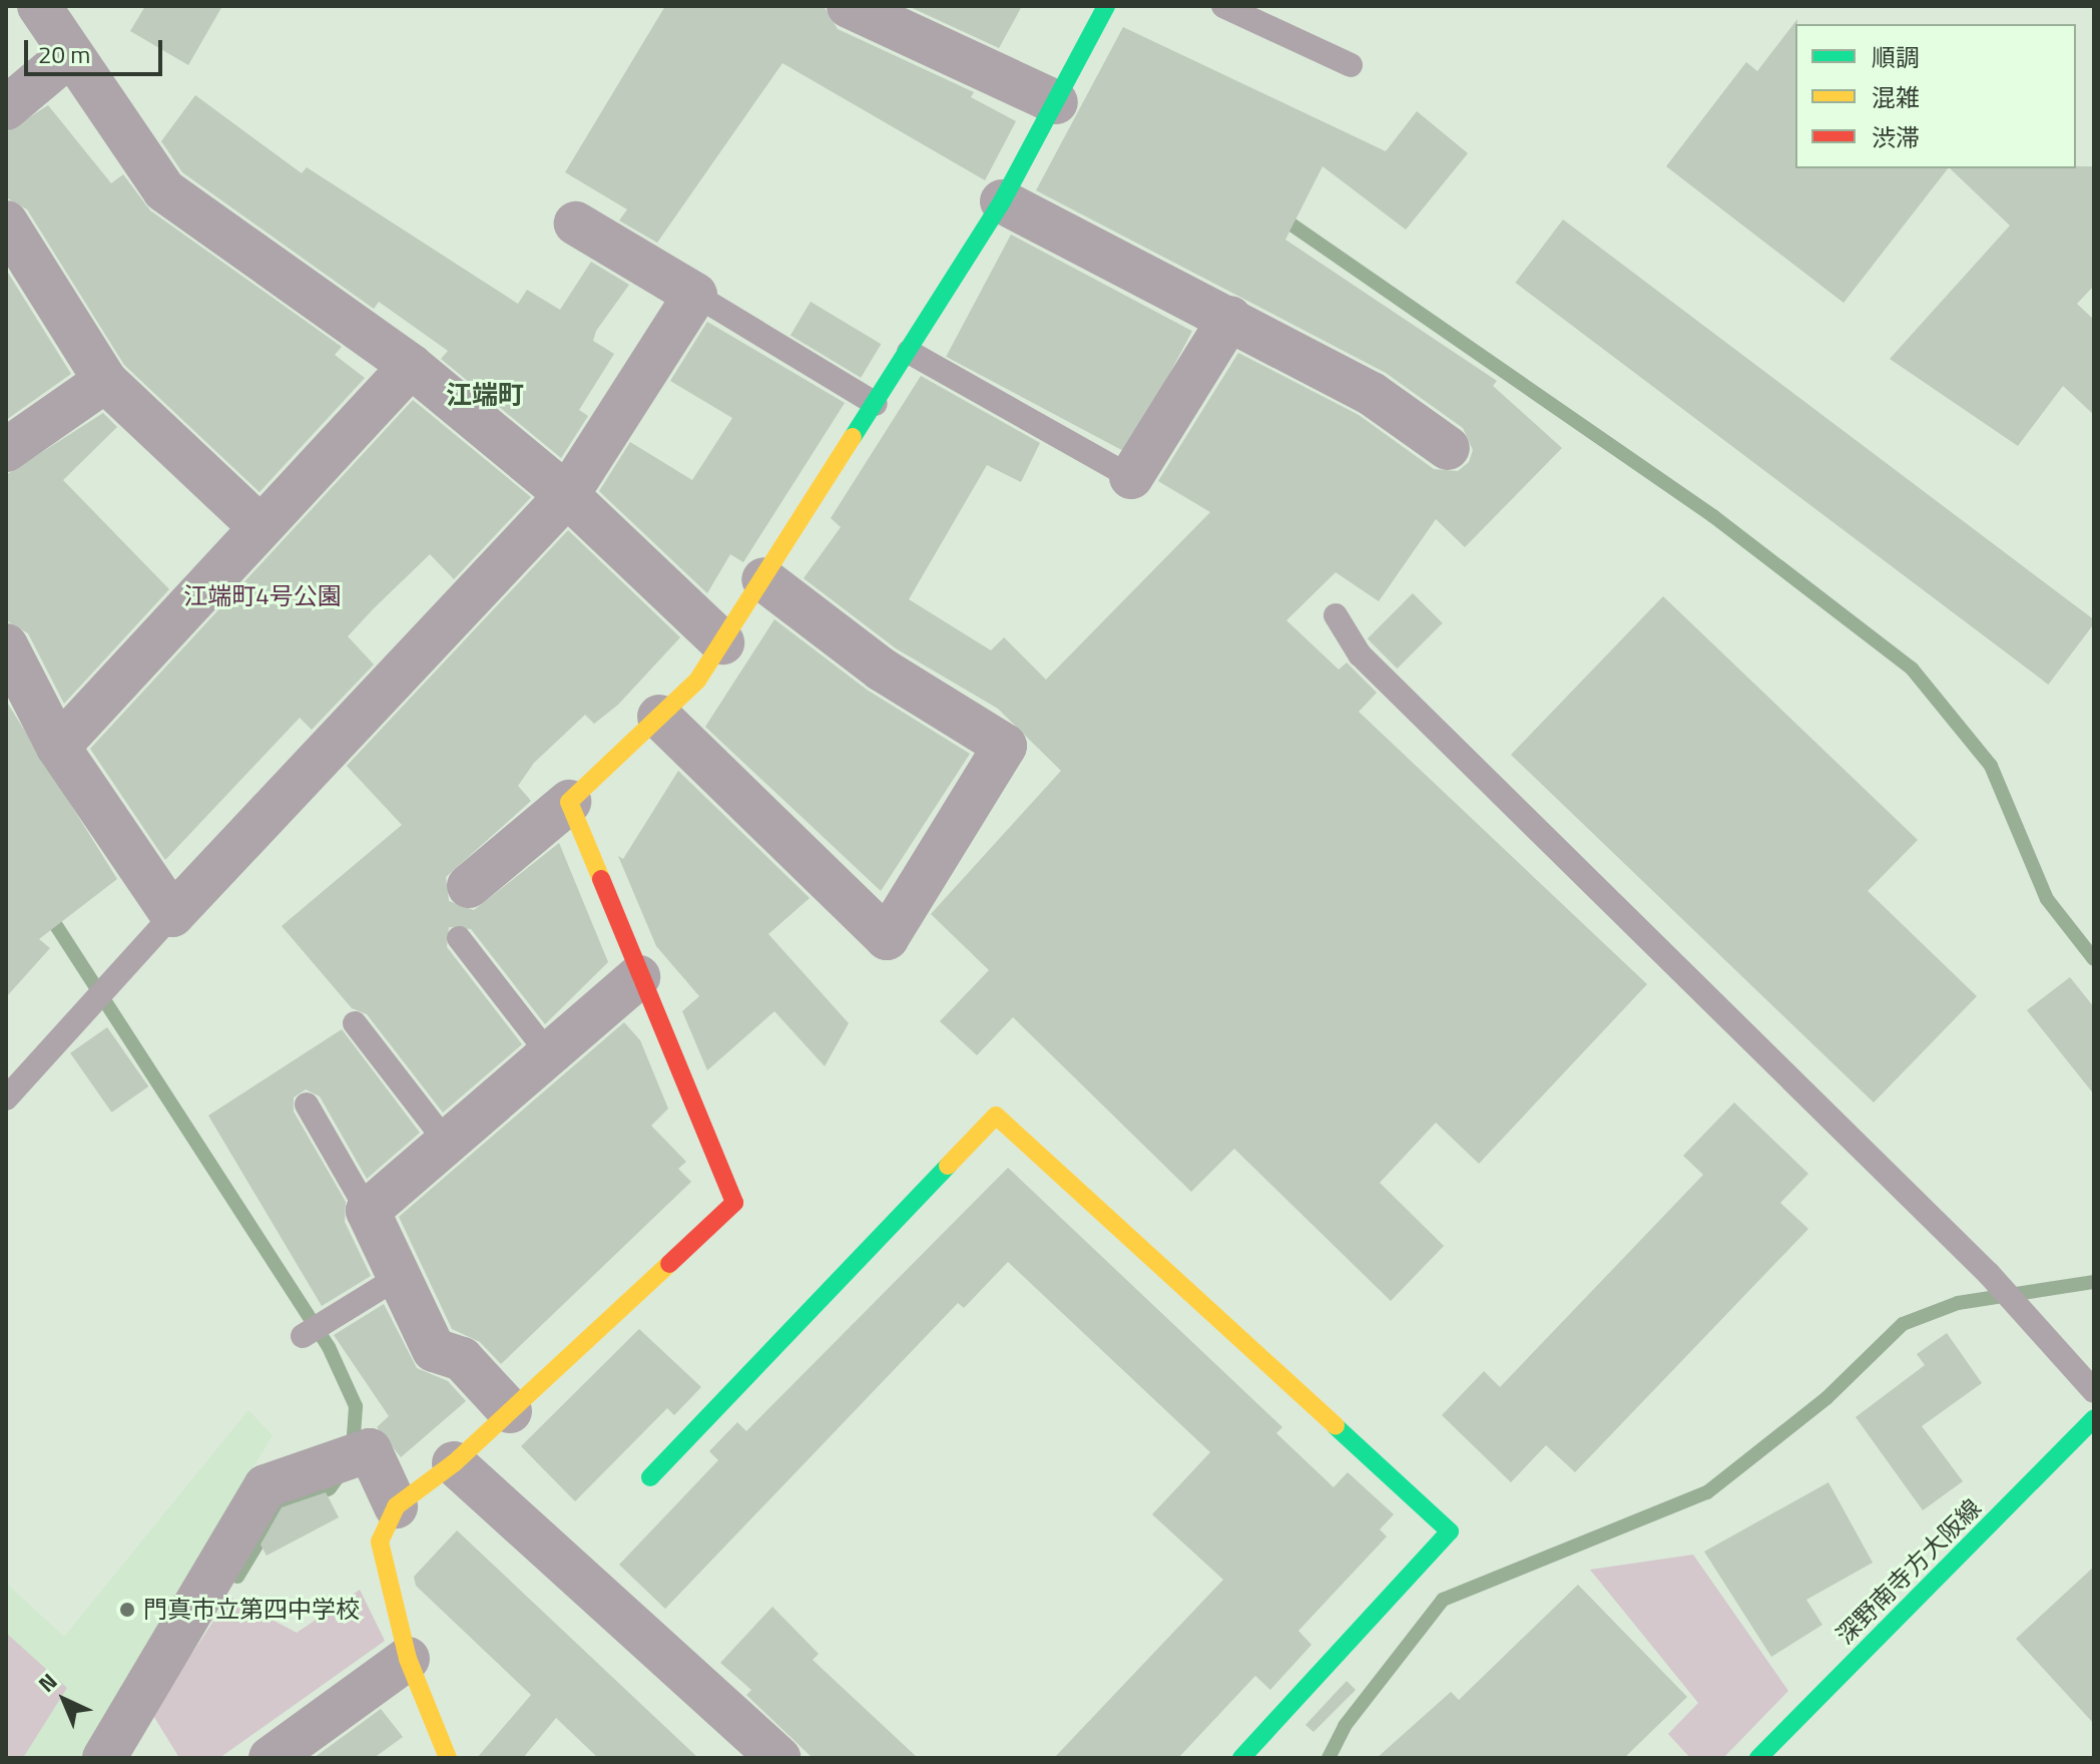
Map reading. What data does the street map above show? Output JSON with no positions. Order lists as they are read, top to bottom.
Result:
{
  "streets": {
    "street": ["深野南寺方大阪線"]
  },
  "districts": ["江端町"],
  "parks": ["江端町4号公園"],
  "places": ["門真市立第四中学校"],
  "legend": ["順調", "混雑", "渋滞"],
  "scale_bar": "20 m",
  "north": "top left"
}
